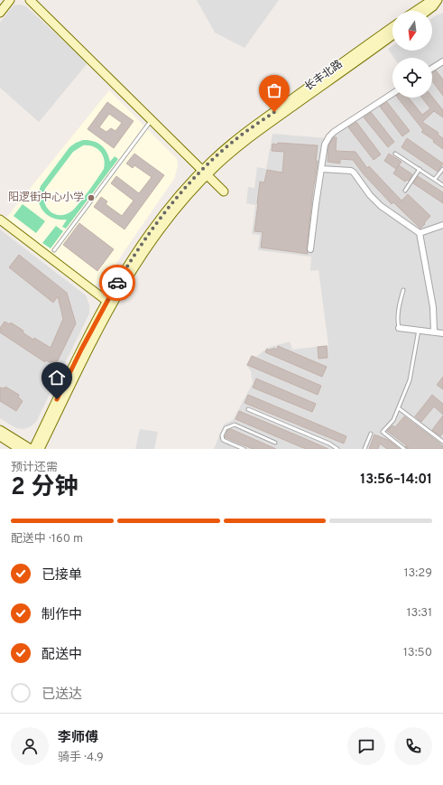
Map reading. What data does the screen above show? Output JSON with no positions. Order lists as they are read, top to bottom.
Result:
{
  "streets": {
    "street": ["长丰北路"]
  },
  "places": ["阳逻街中心小学"],
  "north": "bottom",
  "page": {
    "heading": ["2 分钟", "预计还需", "13:56–14:01"],
    "panel": ["李师傅", "骑手 · 4.9"],
    "bar": "配送中 · 160 m",
    "list": [
      ["已接单", "13:29"],
      ["制作中", "13:31"],
      ["配送中", "13:50"],
      "已送达"
    ]
  }
}
